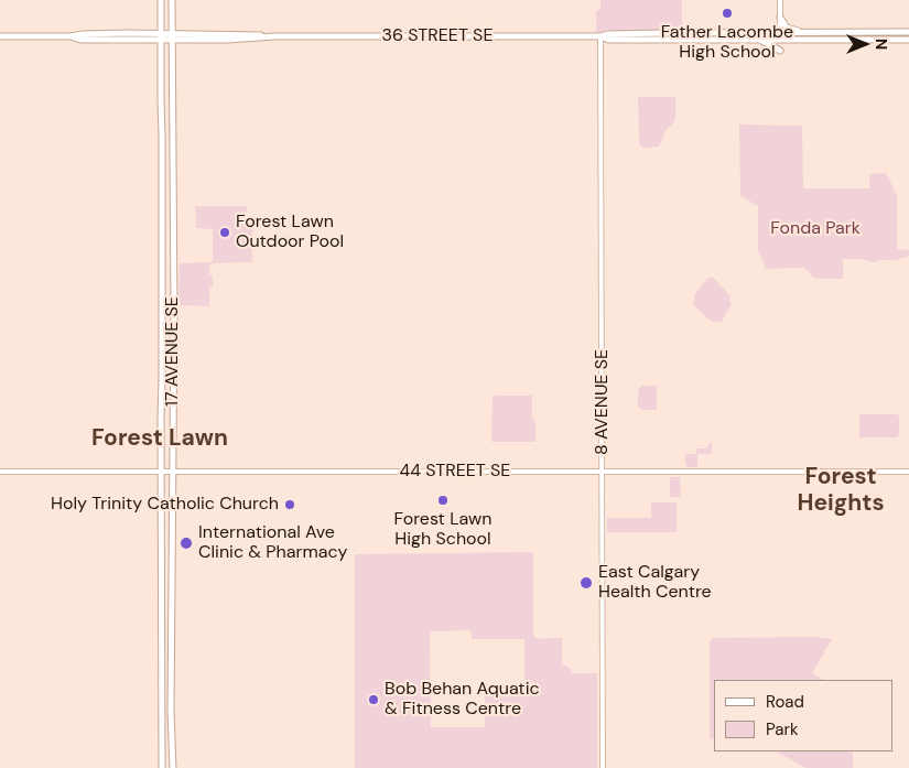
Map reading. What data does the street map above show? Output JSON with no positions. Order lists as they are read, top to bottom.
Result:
{
  "streets": {
    "main road": ["36 STREET SE", "17 AVENUE SE"],
    "street": ["8 AVENUE SE", "44 STREET SE"]
  },
  "crossings": [
    ["36 STREET SE", "17 AVENUE SE"],
    ["36 STREET SE", "8 AVENUE SE"],
    ["17 AVENUE SE", "44 STREET SE"],
    ["8 AVENUE SE", "44 STREET SE"]
  ],
  "districts": ["Forest Lawn", "Forest Heights"],
  "parks": ["Fonda Park"],
  "places": [
    "Father Lacombe High School",
    "Forest Lawn Outdoor Pool",
    "Forest Lawn High School",
    "Holy Trinity Catholic Church",
    "International Ave Clinic & Pharmacy",
    "East Calgary Health Centre",
    "Bob Behan Aquatic & Fitness Centre"
  ],
  "legend": ["Road", "Park"],
  "north": "right"
}
